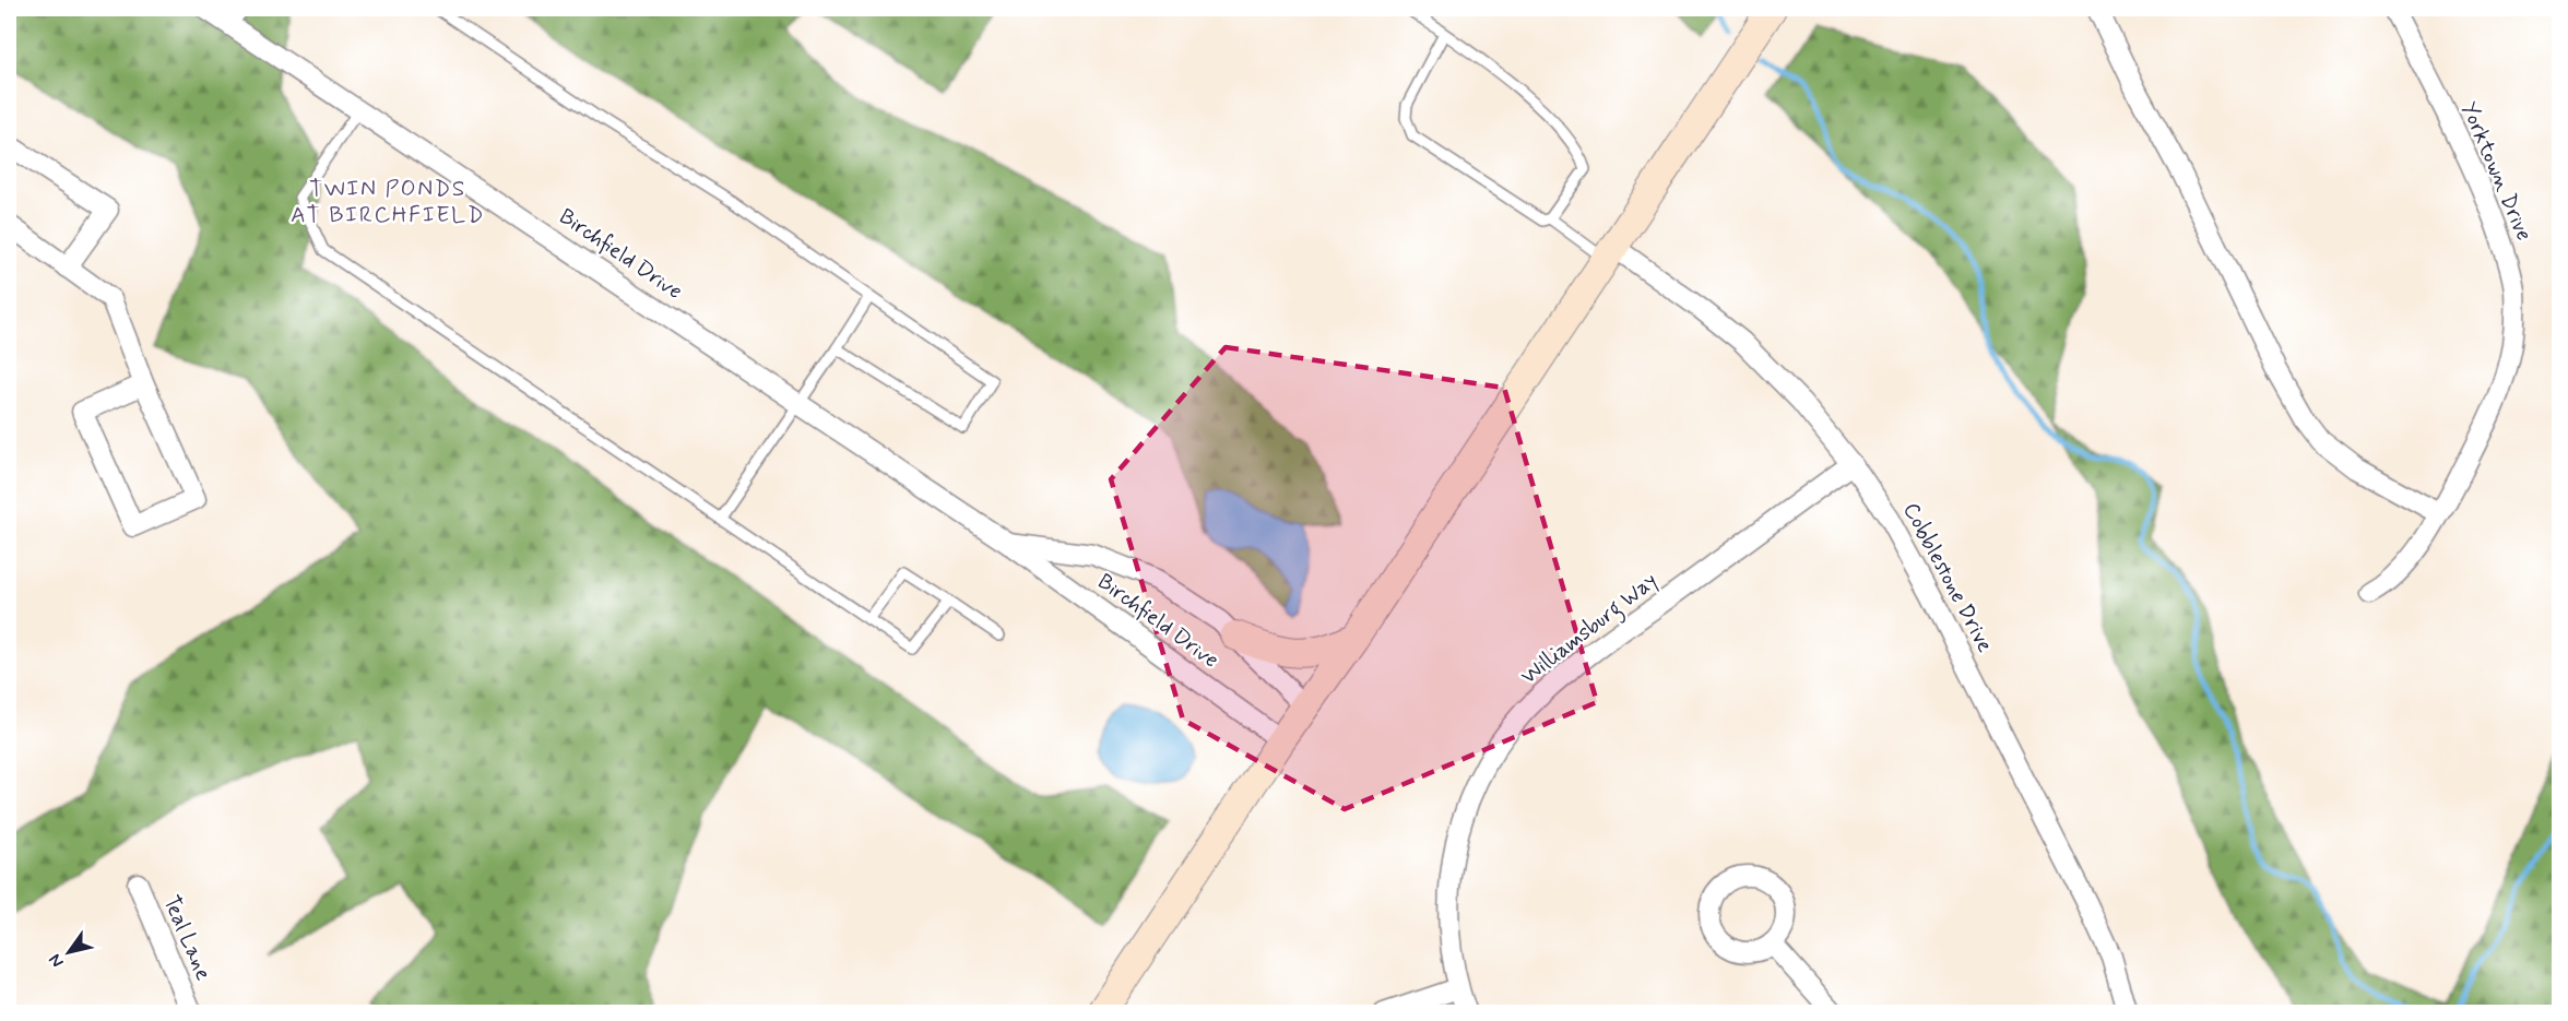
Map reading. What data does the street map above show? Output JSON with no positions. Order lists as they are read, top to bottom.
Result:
{
  "streets": {
    "street": [
      "Yorktown Drive",
      "Birchfield Drive",
      "Cobblestone Drive",
      "Williamsburg Way",
      "Teal Lane"
    ]
  },
  "crossings": [
    ["Cobblestone Drive", "Williamsburg Way"]
  ],
  "districts": ["TWIN PONDS AT BIRCHFIELD"],
  "north": "bottom left"
}
